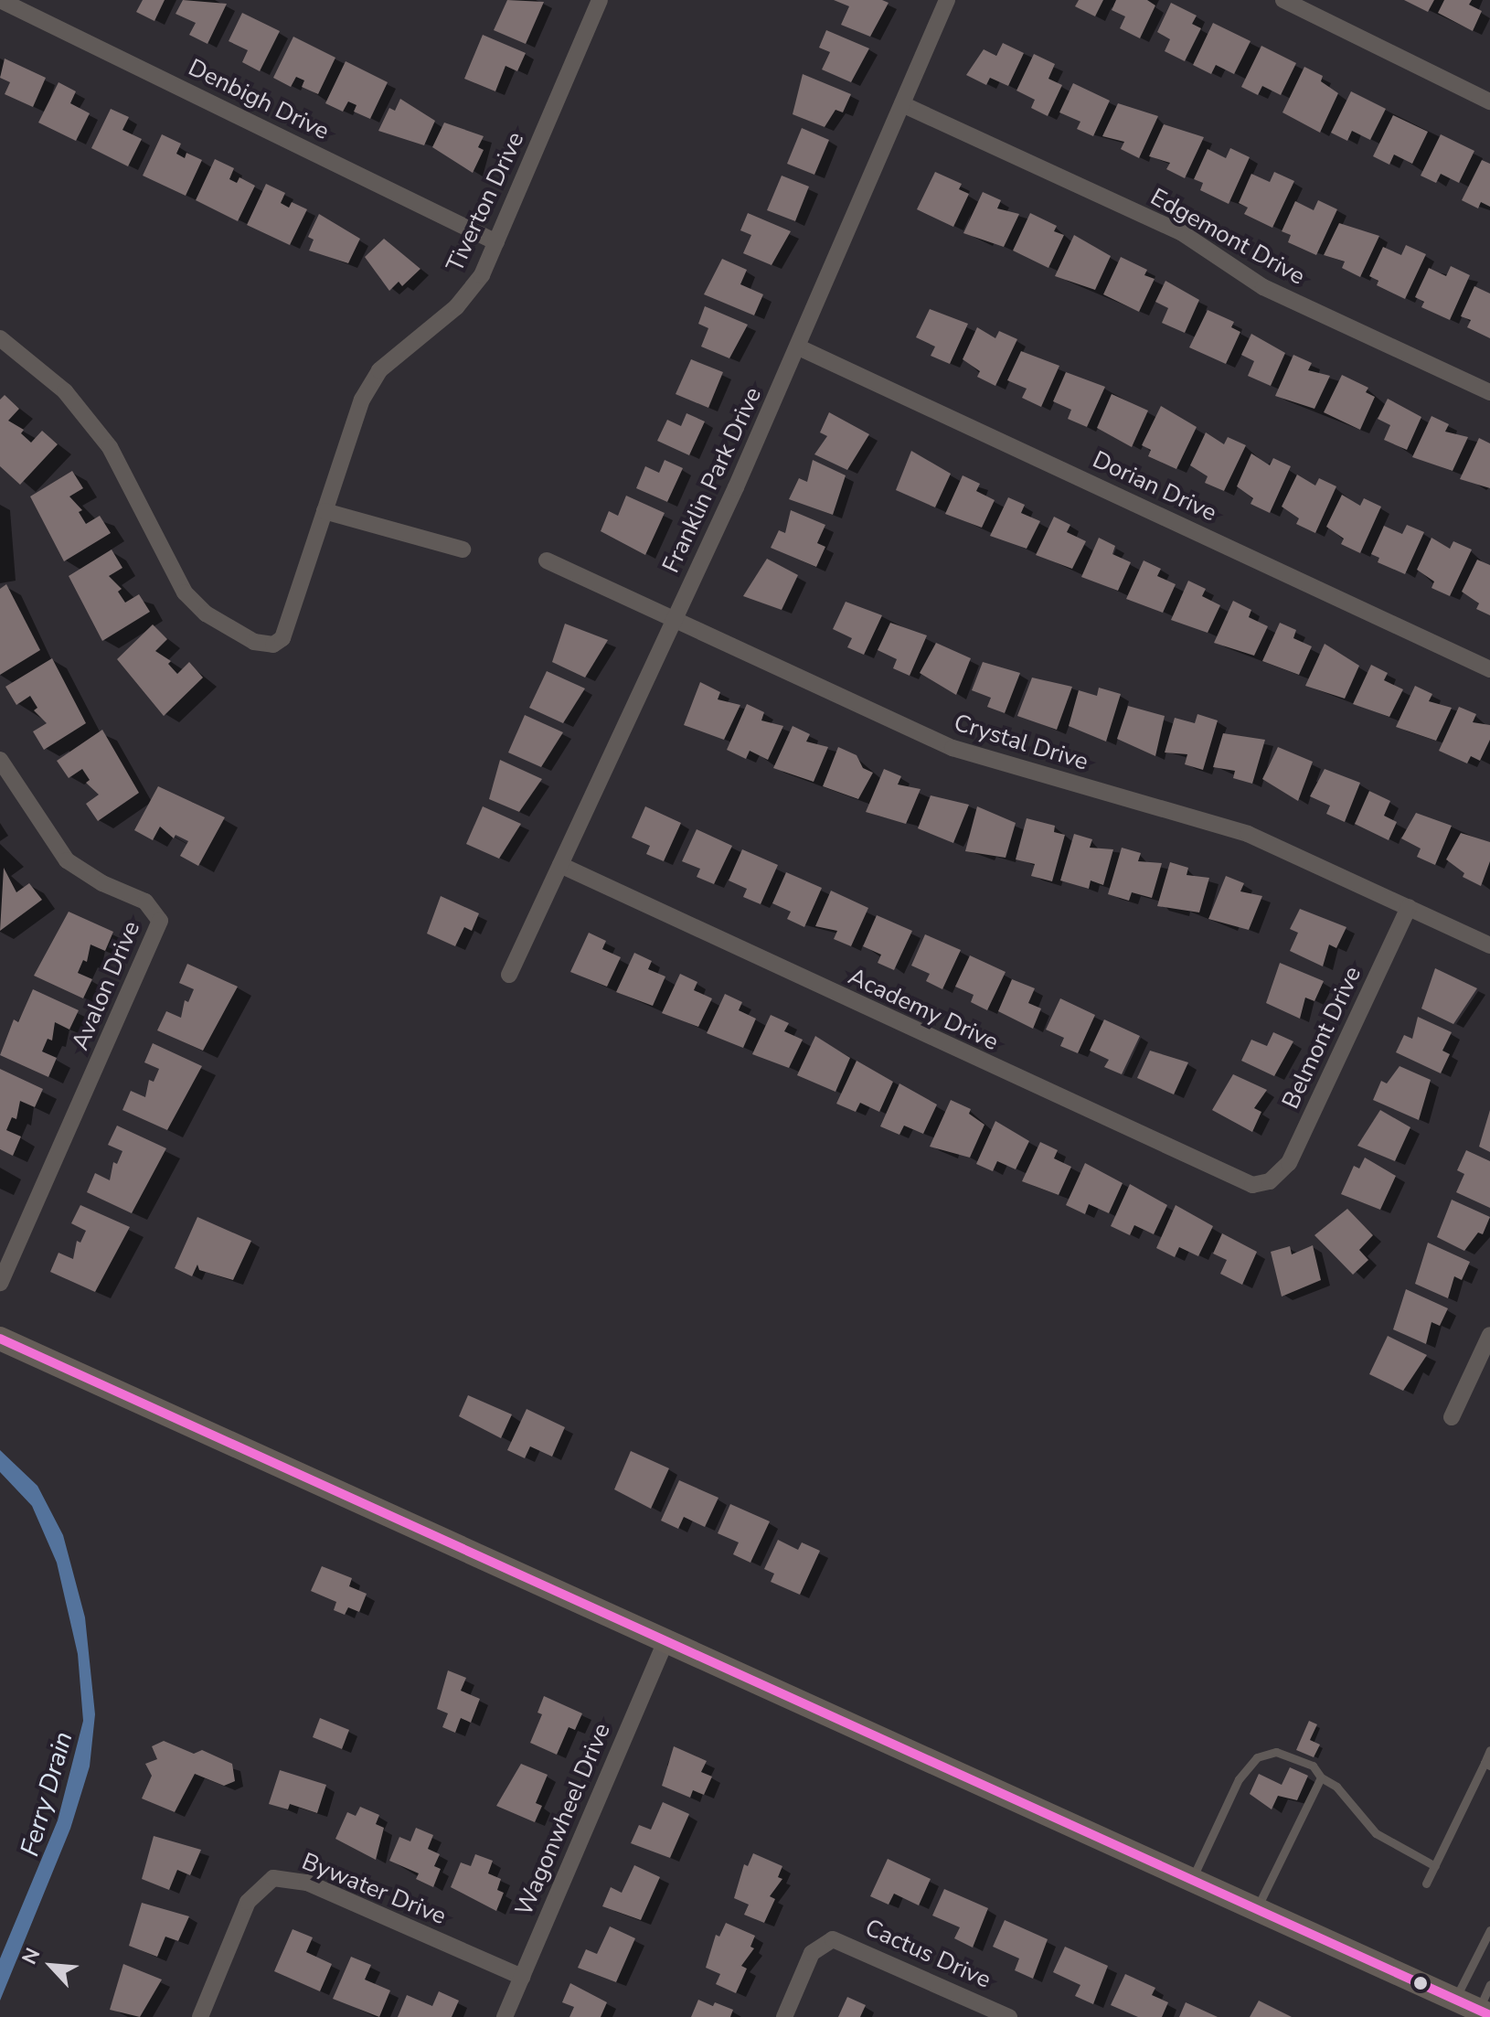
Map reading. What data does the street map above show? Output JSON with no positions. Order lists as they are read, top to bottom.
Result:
{
  "streets": {
    "street": [
      "Denbigh Drive",
      "Tiverton Drive",
      "Edgemont Drive",
      "Franklin Park Drive",
      "Dorian Drive",
      "Crystal Drive",
      "Avalon Drive",
      "Academy Drive",
      "Belmont Drive",
      "Wagonwheel Drive",
      "Bywater Drive",
      "Cactus Drive"
    ]
  },
  "crossings": [
    ["Denbigh Drive", "Tiverton Drive"],
    ["Edgemont Drive", "Franklin Park Drive"],
    ["Franklin Park Drive", "Dorian Drive"],
    ["Franklin Park Drive", "Crystal Drive"],
    ["Franklin Park Drive", "Academy Drive"],
    ["Crystal Drive", "Belmont Drive"],
    ["Academy Drive", "Belmont Drive"],
    ["Wagonwheel Drive", "Bywater Drive"]
  ],
  "water": ["Ferry Drain"],
  "north": "top left"
}
